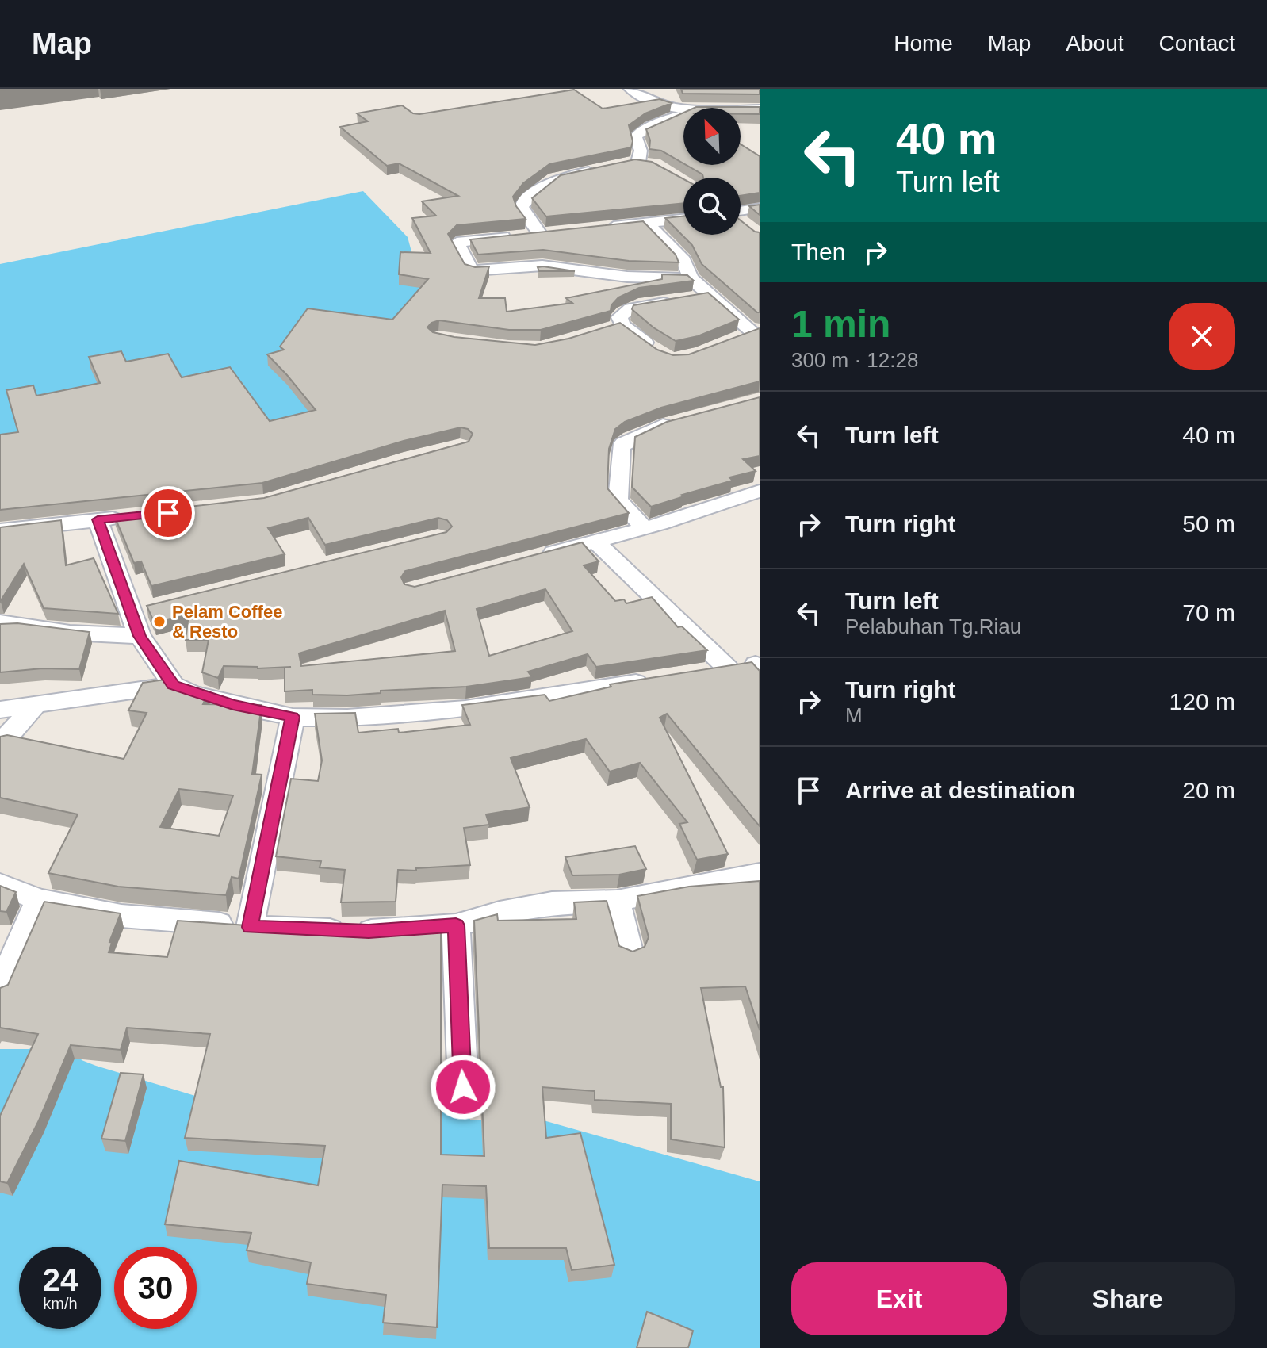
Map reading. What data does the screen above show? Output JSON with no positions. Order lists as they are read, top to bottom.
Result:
{
  "places": ["Pelam Coffee & Resto"],
  "north": "top left",
  "page": {
    "header": "Map",
    "nav": [
      "Home",
      "Map",
      "About",
      "Contact"
    ],
    "turn": ["40 m", "Turn left"],
    "then": "Then",
    "heading": ["1 min", "300 m · 12:28"],
    "list": [
      {
        "name": "Turn left",
        "value": "40 m"
      },
      {
        "name": "Turn right",
        "value": "50 m"
      },
      {
        "name": "Turn left",
        "note": "Pelabuhan Tg.Riau",
        "value": "70 m"
      },
      {
        "name": "Turn right",
        "note": "M",
        "value": "120 m"
      },
      {
        "name": "Arrive at destination",
        "value": "20 m"
      }
    ],
    "speed": "24 km/h",
    "limit": "30",
    "buttons": ["Exit", "Share"]
  }
}
